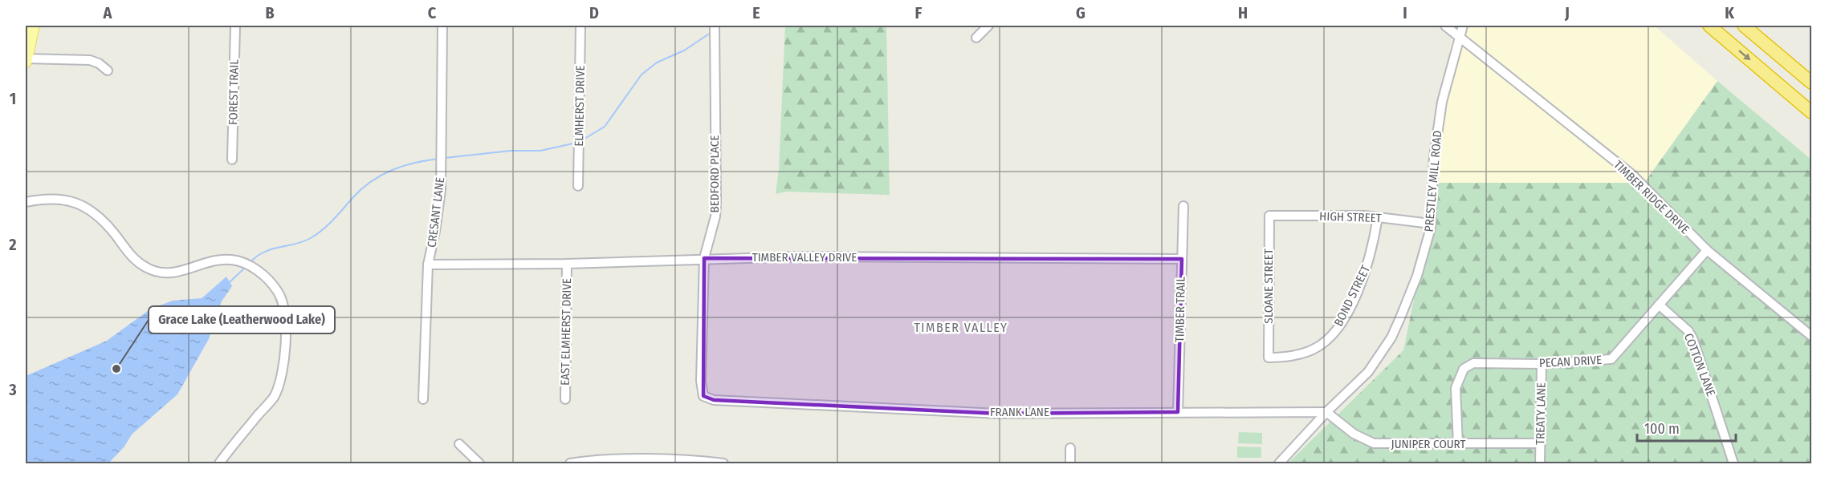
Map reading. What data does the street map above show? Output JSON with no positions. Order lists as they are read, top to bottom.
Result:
{
  "streets": {
    "street": [
      "FOREST TRAIL",
      "ELMHERST DRIVE",
      "BEDFORD PLACE",
      "PRESTLEY MILL ROAD",
      "TIMBER RIDGE DRIVE",
      "CRESANT LANE",
      "HIGH STREET",
      "TIMBER VALLEY DRIVE",
      "SLOANE STREET",
      "BOND STREET",
      "TIMBER TRAIL",
      "EAST ELMHERST DRIVE",
      "PECAN DRIVE",
      "COTTON LANE",
      "FRANK LANE",
      "TREATY LANE",
      "JUNIPER COURT"
    ]
  },
  "crossings": [
    ["BEDFORD PLACE", "TIMBER VALLEY DRIVE"],
    ["BEDFORD PLACE", "FRANK LANE"],
    ["PRESTLEY MILL ROAD", "TIMBER RIDGE DRIVE"],
    ["PRESTLEY MILL ROAD", "HIGH STREET"],
    ["PRESTLEY MILL ROAD", "FRANK LANE"],
    ["PRESTLEY MILL ROAD", "JUNIPER COURT"],
    ["TIMBER RIDGE DRIVE", "PECAN DRIVE"],
    ["CRESANT LANE", "TIMBER VALLEY DRIVE"],
    ["HIGH STREET", "SLOANE STREET"],
    ["HIGH STREET", "BOND STREET"],
    ["TIMBER VALLEY DRIVE", "TIMBER TRAIL"],
    ["TIMBER VALLEY DRIVE", "EAST ELMHERST DRIVE"],
    ["SLOANE STREET", "BOND STREET"],
    ["TIMBER TRAIL", "FRANK LANE"],
    ["PECAN DRIVE", "COTTON LANE"],
    ["PECAN DRIVE", "TREATY LANE"],
    ["PECAN DRIVE", "JUNIPER COURT"],
    ["FRANK LANE", "JUNIPER COURT"],
    ["TREATY LANE", "JUNIPER COURT"]
  ],
  "districts": ["TIMBER VALLEY"],
  "places": ["Grace Lake (Leatherwood Lake)"],
  "scale_bar": "100 m",
  "grid": {
    "columns": [
      "A",
      "B",
      "C",
      "D",
      "E",
      "F",
      "G",
      "H",
      "I",
      "J",
      "K"
    ],
    "rows": ["1", "2", "3"]
  }
}
